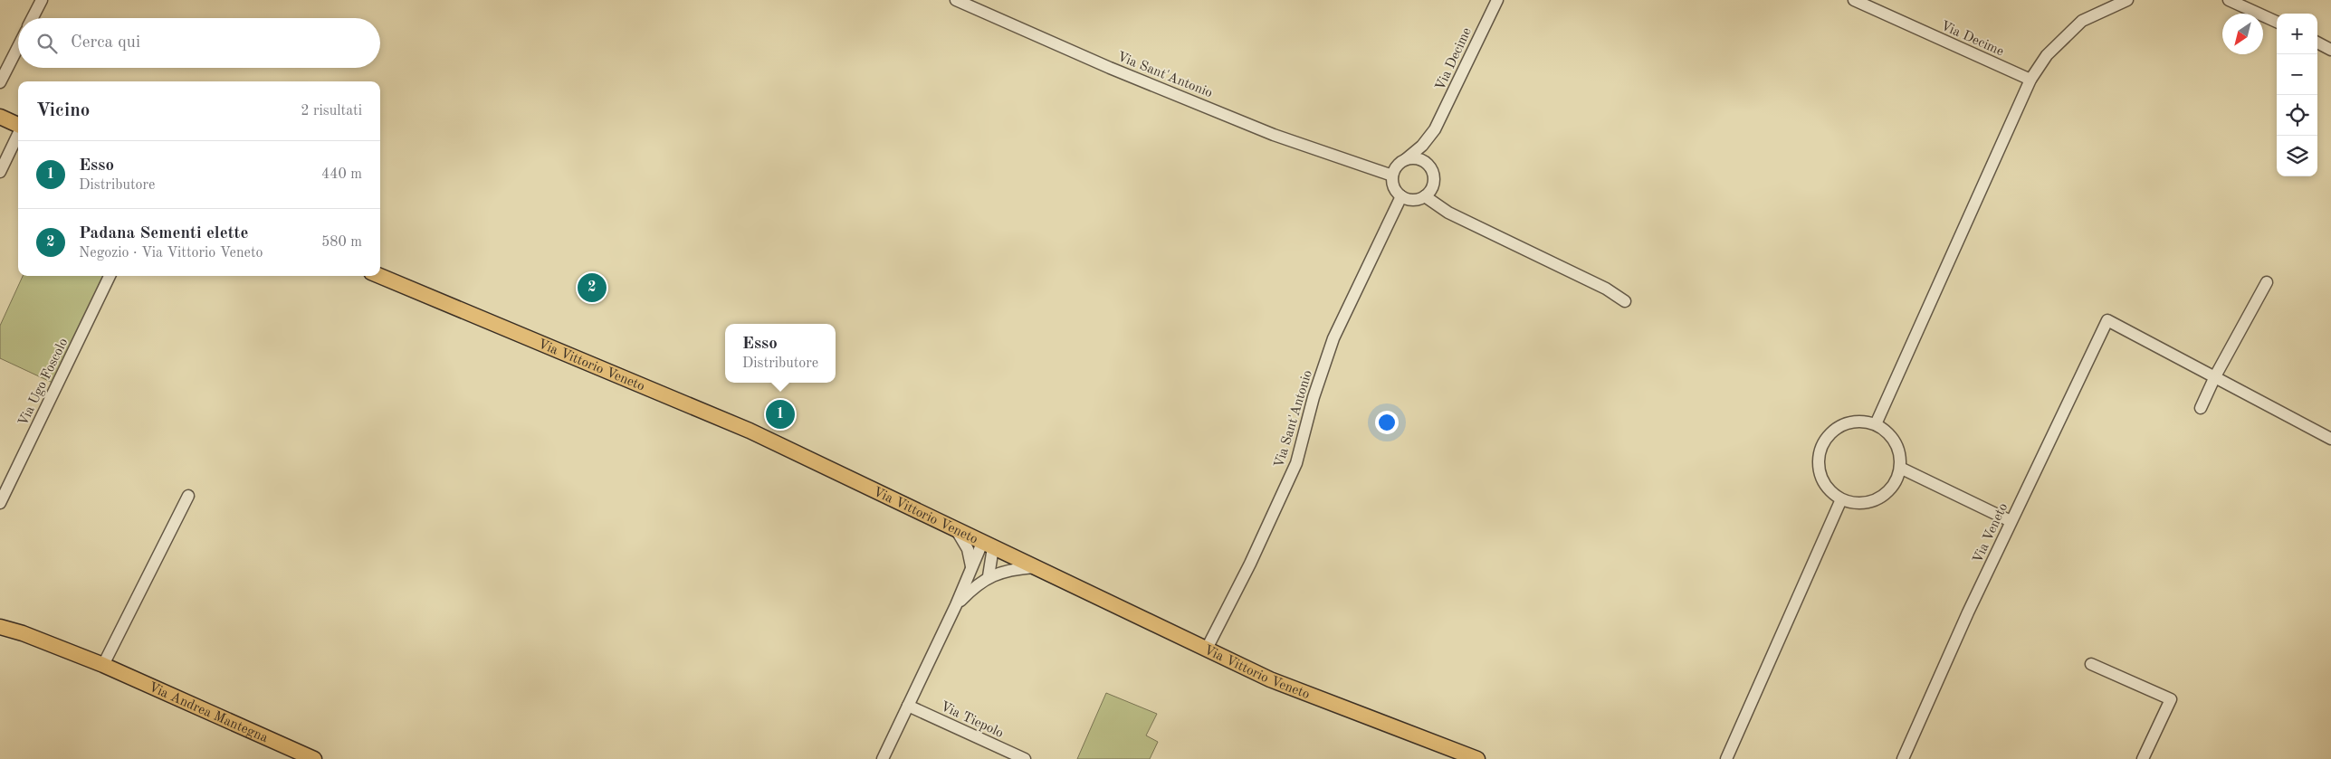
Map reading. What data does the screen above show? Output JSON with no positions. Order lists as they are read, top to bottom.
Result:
{
  "streets": {
    "main road": ["Via Vittorio Veneto", "Via Andrea Mantegna"],
    "street": [
      "Via Decime",
      "Via Sant'Antonio",
      "Via Ugo Foscolo",
      "Via Veneto",
      "Via Tiepolo"
    ]
  },
  "crossings": [
    ["Via Decime", "Via Sant'Antonio"],
    ["Via Sant'Antonio", "Via Vittorio Veneto"]
  ],
  "north": "bottom left",
  "page": {
    "map_buttons": ["+", "−"],
    "search": "Cerca qui",
    "heading": ["Vicino", "2 risultati"],
    "list": [
      {
        "mark": "1",
        "name": "Esso",
        "note": "Distributore",
        "value": "440 m"
      },
      {
        "mark": "2",
        "name": "Padana Sementi elette",
        "note": "Negozio · Via Vittorio Veneto",
        "value": "580 m"
      }
    ],
    "pins": ["2", "1"],
    "popup": ["Esso", "Distributore"]
  }
}
